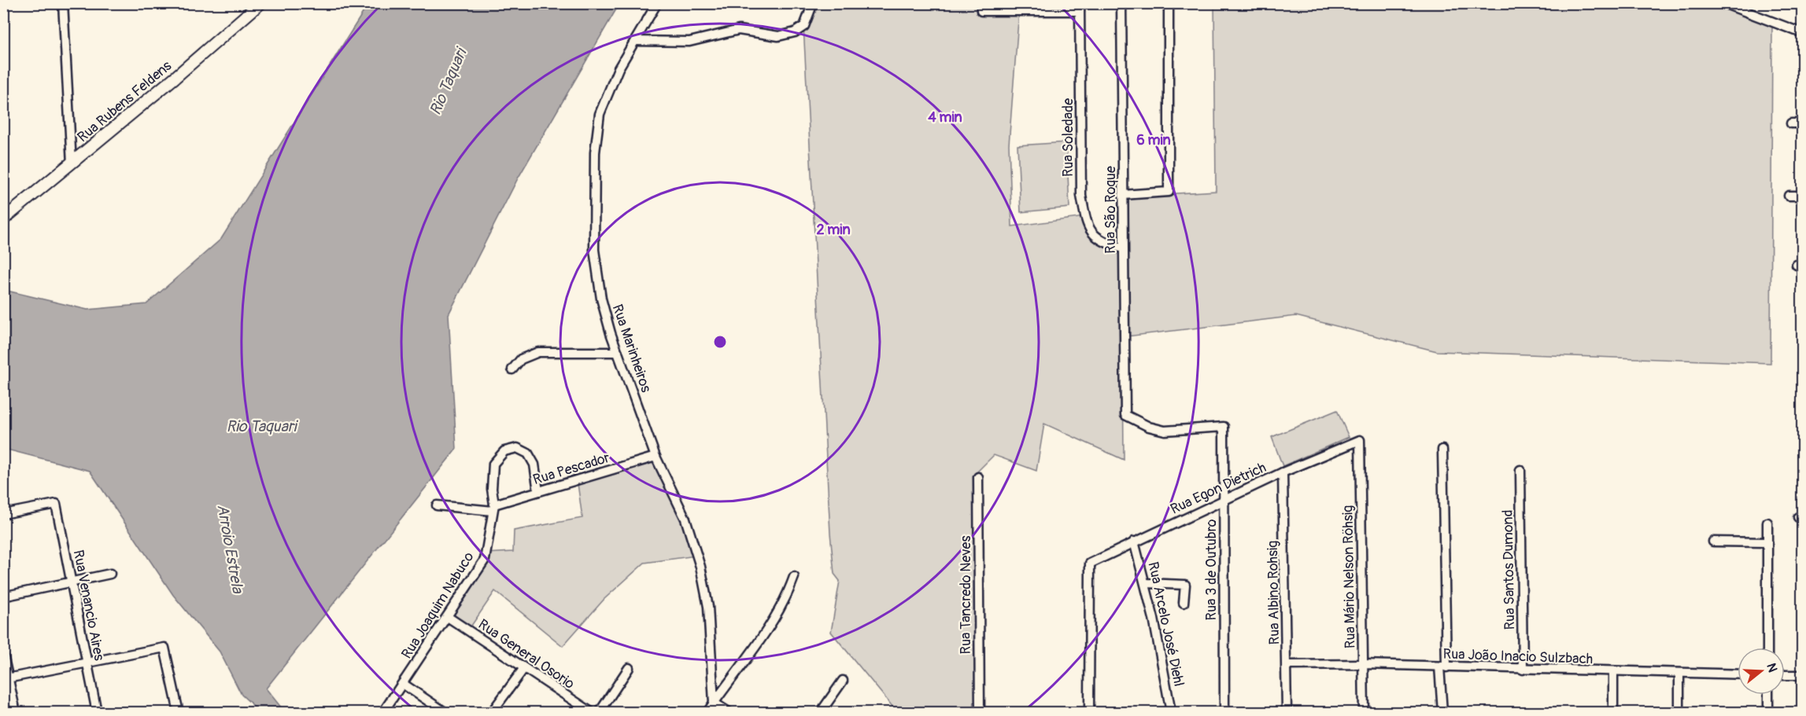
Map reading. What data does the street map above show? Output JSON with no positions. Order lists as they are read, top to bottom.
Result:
{
  "streets": {
    "main road": ["Rua Rubens Feldens"],
    "street": [
      "Rua Soledade",
      "Rua São Roque",
      "Rua Marinheiros",
      "Rua Pescador",
      "Rua Egon Dietrich",
      "Rua 3 de Outubro",
      "Rua Santos Dumond",
      "Rua Mário Nelson Röhsig",
      "Rua Albino Rohsig",
      "Rua Tancredo Neves",
      "Rua Venancio Aires",
      "Rua Joaquim Nabuco",
      "Rua Arcelo José Diehl",
      "Rua General Osorio",
      "Rua João Inacio Sulzbach"
    ]
  },
  "crossings": [
    ["Rua Soledade", "Rua São Roque"],
    ["Rua São Roque", "Rua 3 de Outubro"],
    ["Rua Marinheiros", "Rua Pescador"],
    ["Rua Pescador", "Rua Joaquim Nabuco"],
    ["Rua Egon Dietrich", "Rua 3 de Outubro"],
    ["Rua Egon Dietrich", "Rua Mário Nelson Röhsig"],
    ["Rua Egon Dietrich", "Rua Albino Rohsig"],
    ["Rua Egon Dietrich", "Rua Arcelo José Diehl"],
    ["Rua Santos Dumond", "Rua João Inacio Sulzbach"],
    ["Rua Mário Nelson Röhsig", "Rua João Inacio Sulzbach"],
    ["Rua Albino Rohsig", "Rua João Inacio Sulzbach"],
    ["Rua Joaquim Nabuco", "Rua General Osorio"]
  ],
  "water": ["Rio Taquari", "Arroio Estrela"],
  "north": "right",
  "rings": ["4 min", "6 min", "2 min"]
}
